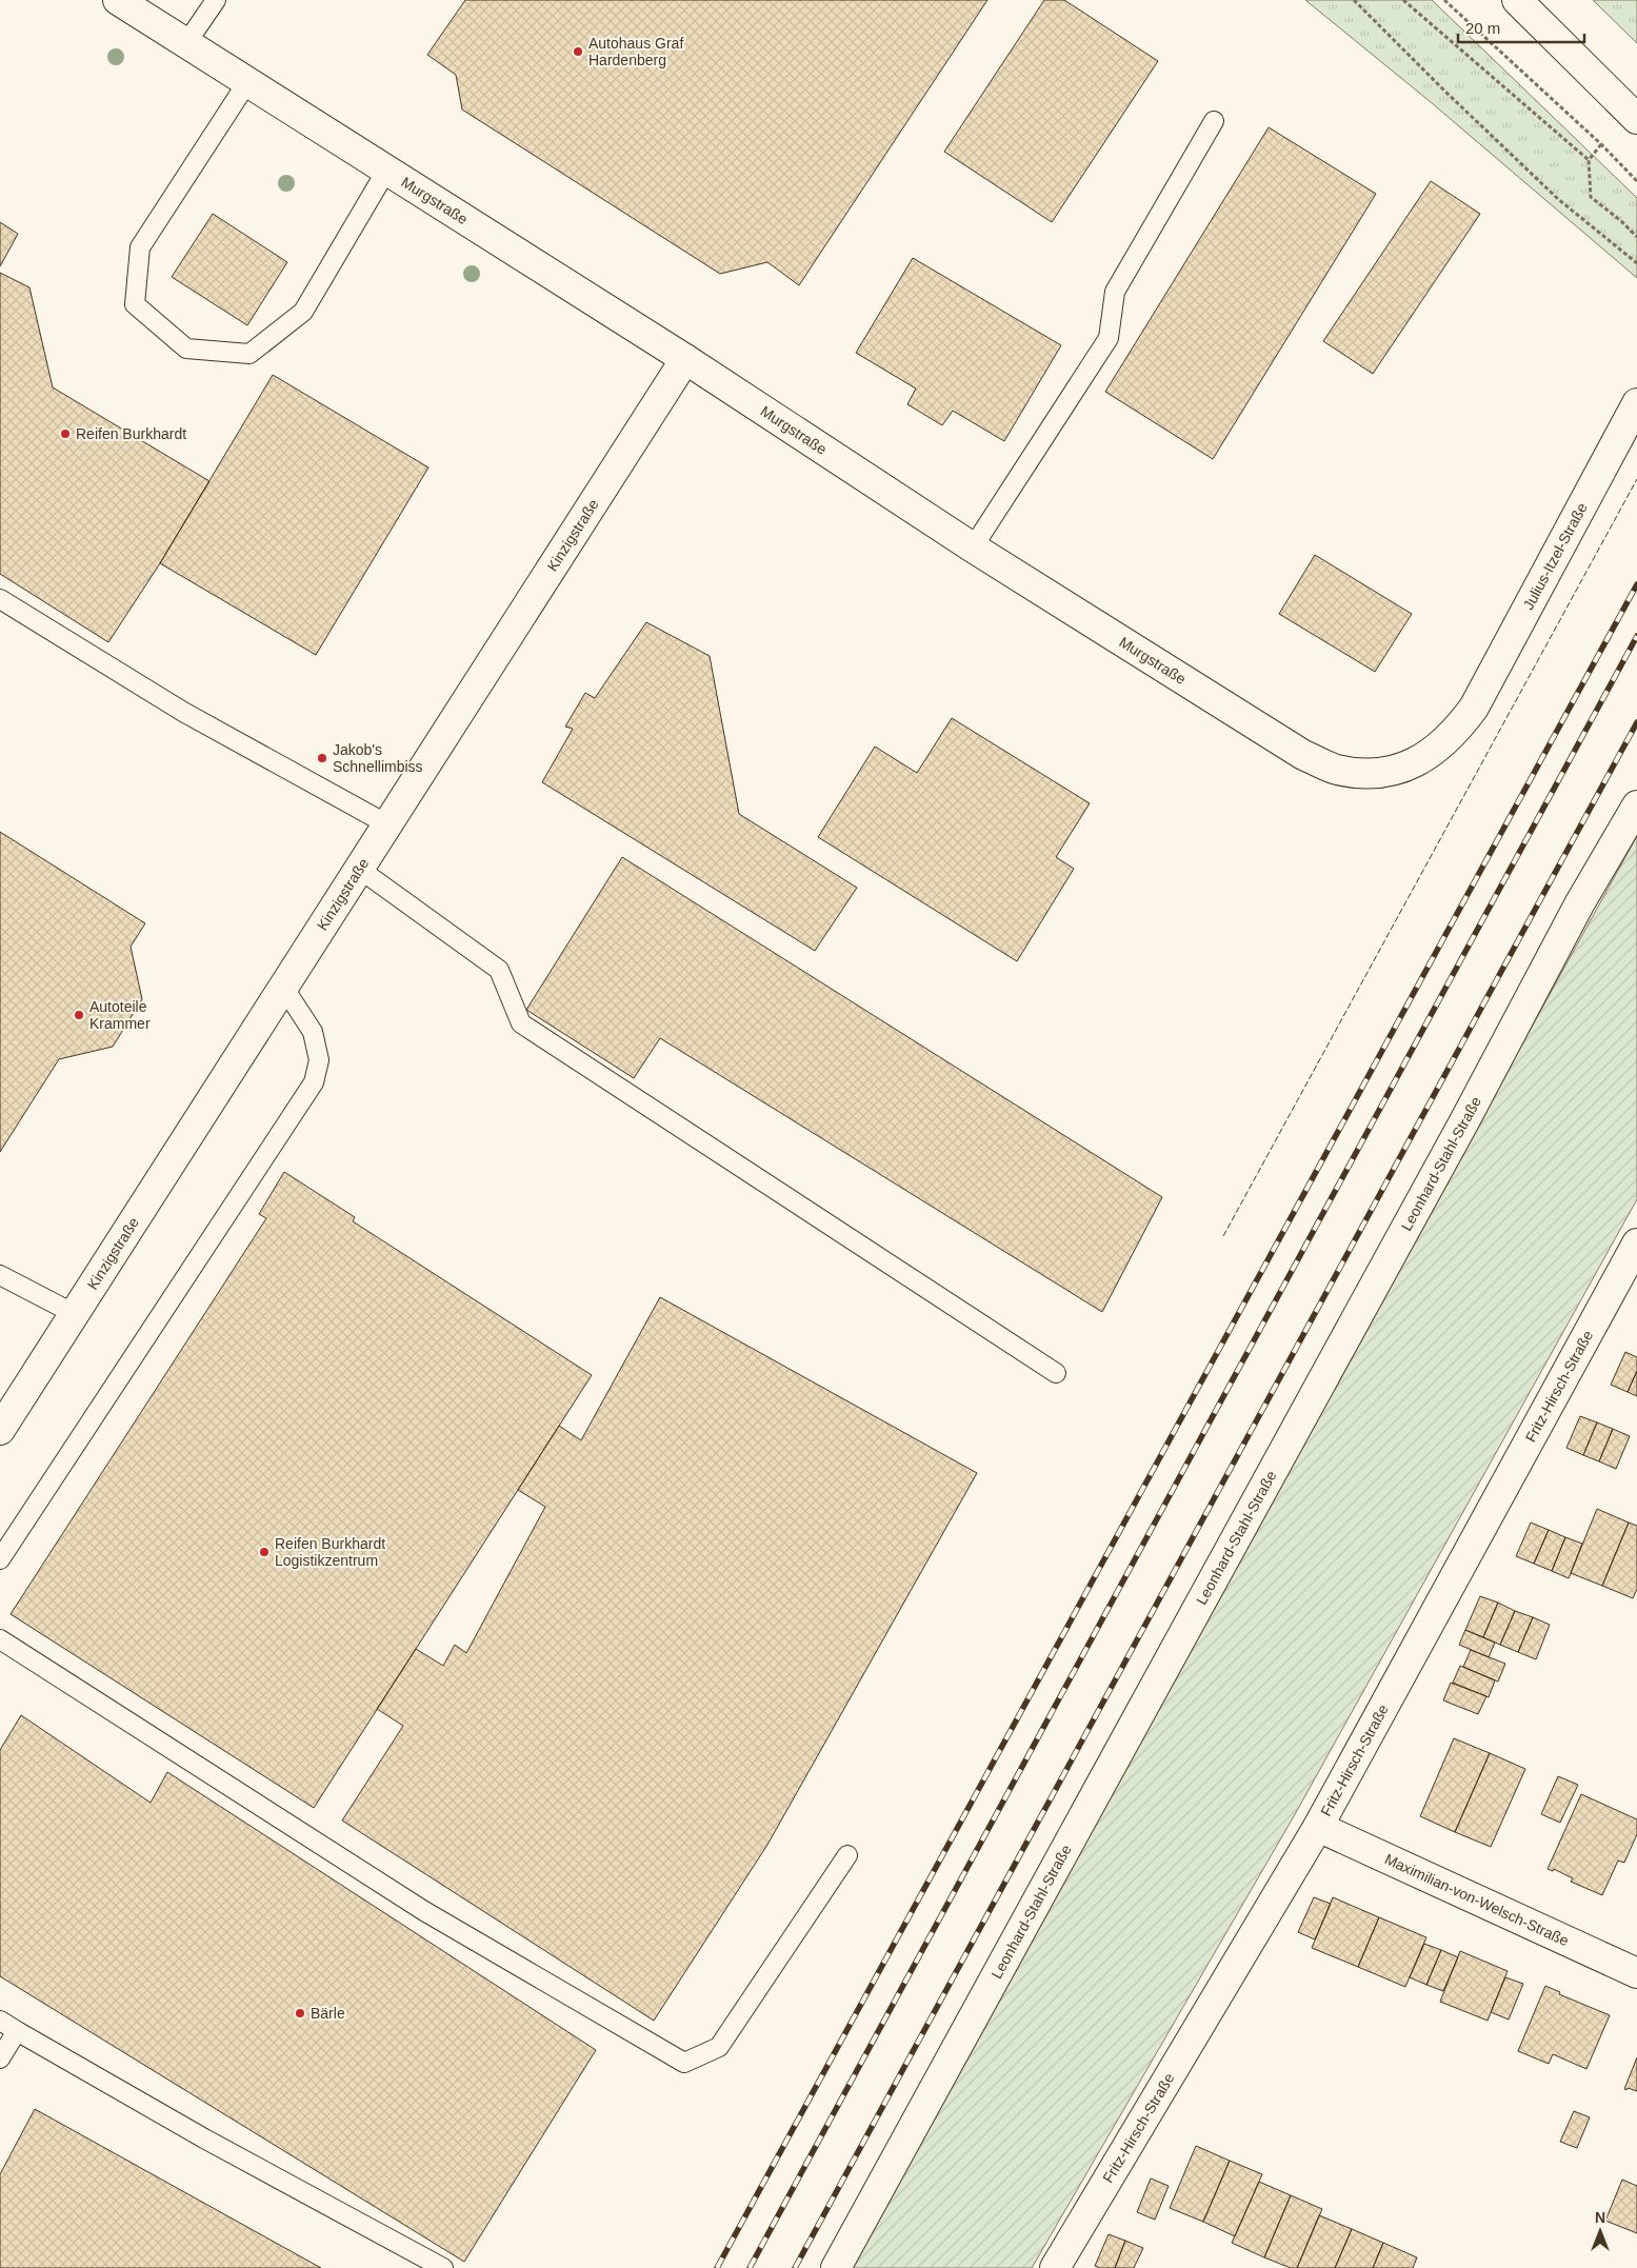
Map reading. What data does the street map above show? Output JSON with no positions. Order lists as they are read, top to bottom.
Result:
{
  "streets": {
    "street": [
      "Murgstraße",
      "Kinzigstraße",
      "Julius-Itzel-Straße",
      "Leonhard-Stahl-Straße",
      "Fritz-Hirsch-Straße",
      "Maximilian-von-Welsch-Straße"
    ]
  },
  "crossings": [
    ["Murgstraße", "Kinzigstraße"],
    ["Murgstraße", "Julius-Itzel-Straße"],
    ["Fritz-Hirsch-Straße", "Maximilian-von-Welsch-Straße"]
  ],
  "places": [
    "Autohaus Graf Hardenberg",
    "Reifen Burkhardt",
    "Jakob's Schnellimbiss",
    "Autoteile Krammer",
    "Reifen Burkhardt Logistikzentrum",
    "Bärle"
  ],
  "scale_bar": "20 m",
  "north": "top"
}
